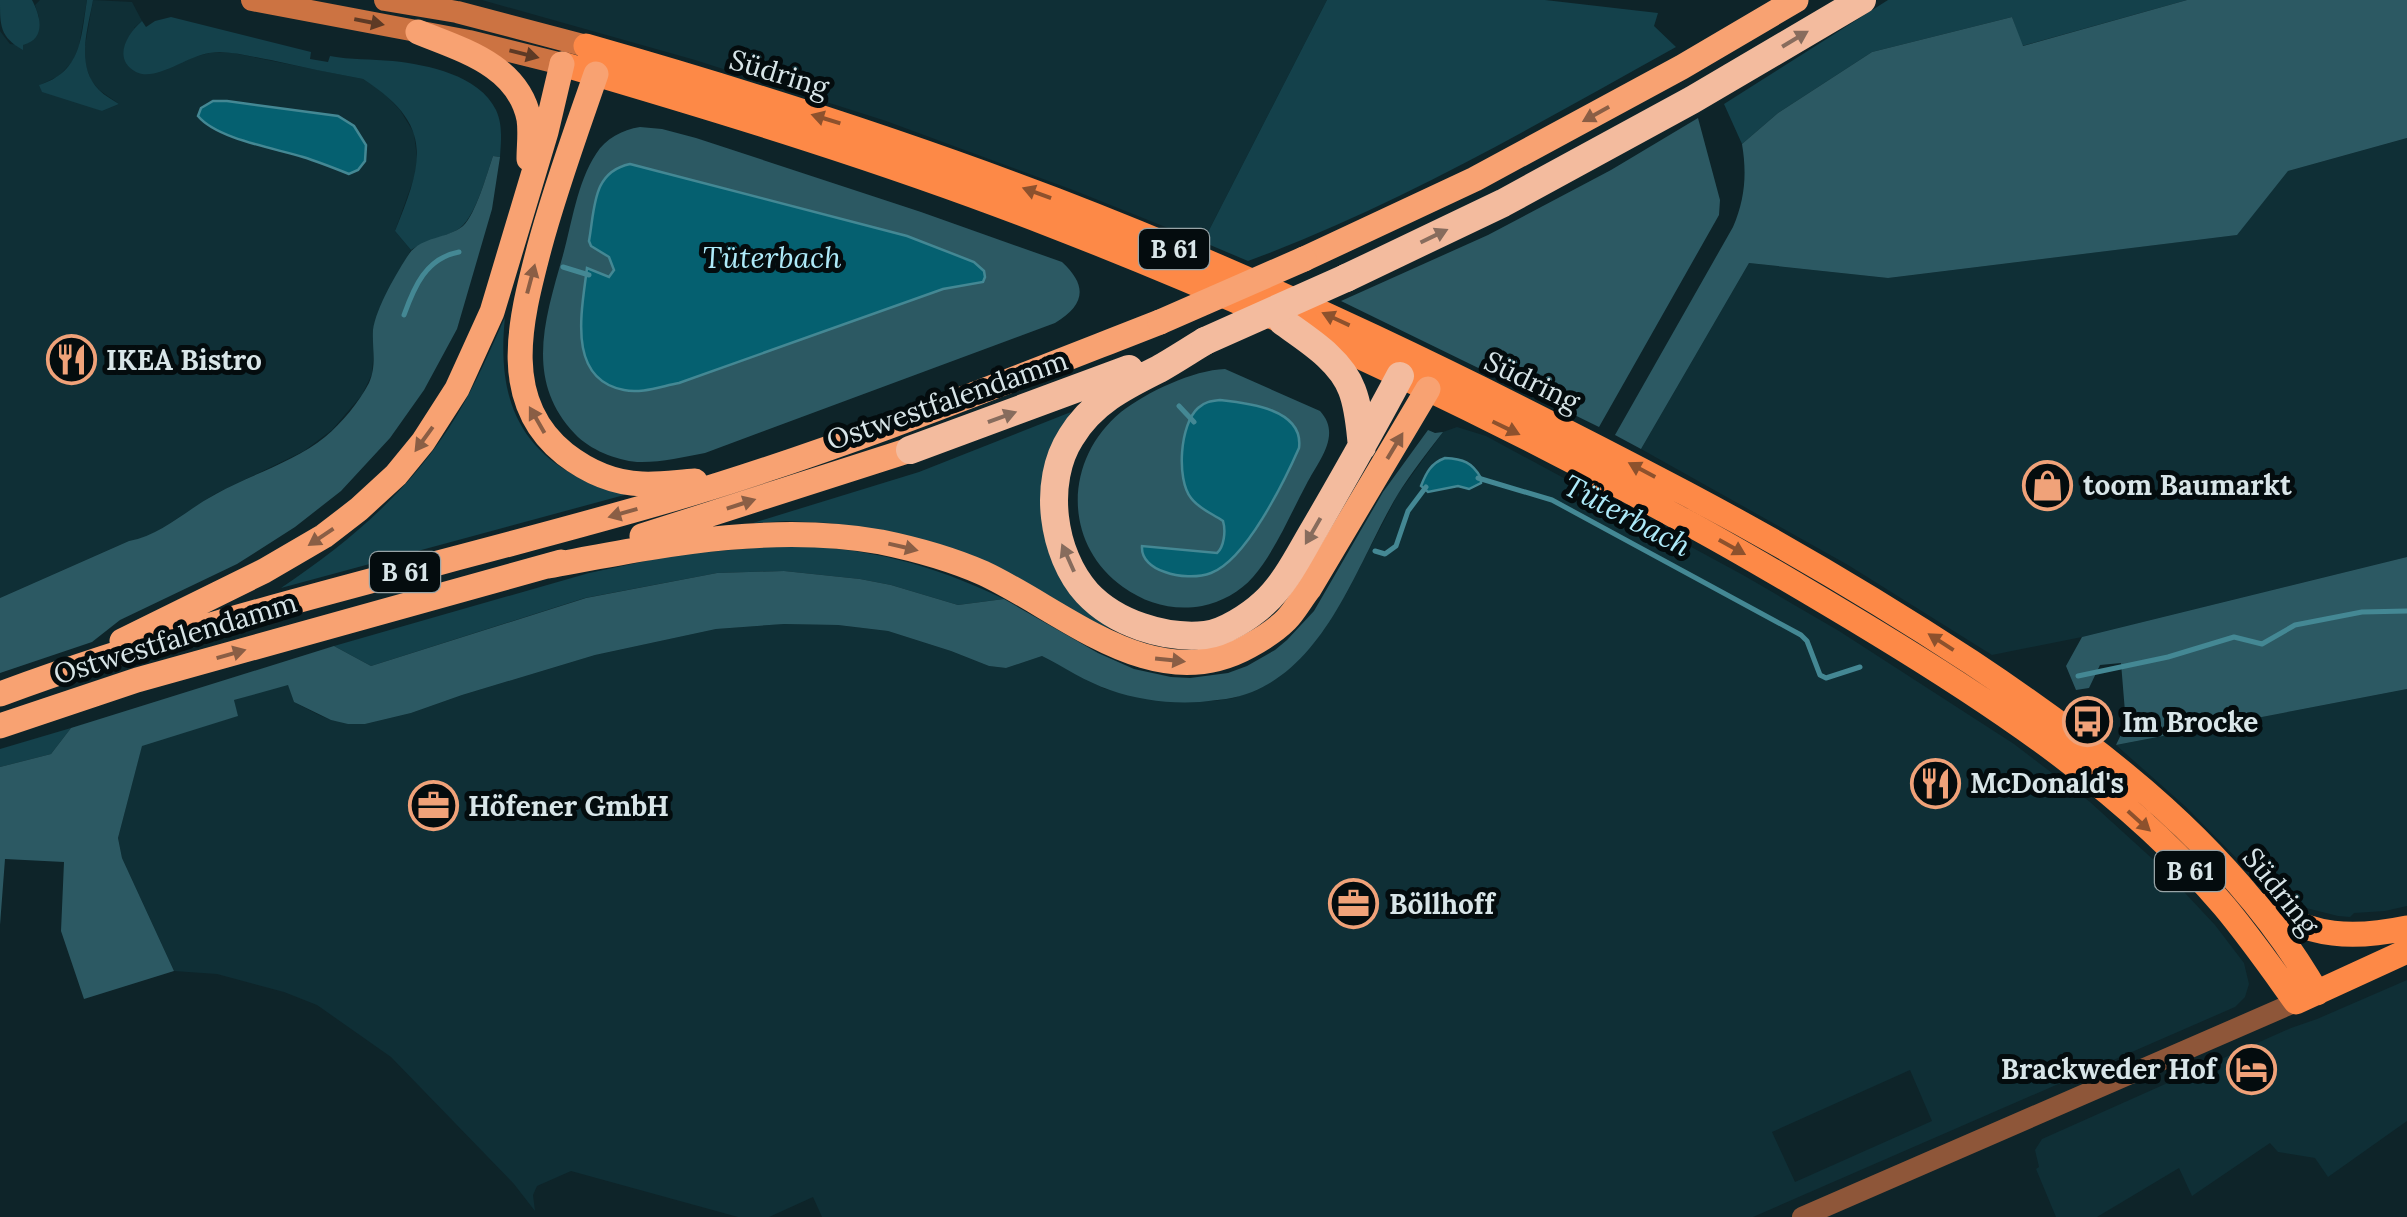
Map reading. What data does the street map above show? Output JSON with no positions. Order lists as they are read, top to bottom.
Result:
{
  "streets": {
    "highway": ["B 61", "Ostwestfalendamm"],
    "main road": ["Südring"]
  },
  "crossings": [
    ["Südring", "B 61"],
    ["B 61", "Ostwestfalendamm"]
  ],
  "water": ["Tüterbach"],
  "places": {
    "restaurant": ["IKEA Bistro", "McDonald's"],
    "shop": ["toom Baumarkt"],
    "bus stop": ["Im Brocke"],
    "office": ["Höfener GmbH", "Böllhoff"],
    "hotel": ["Brackweder Hof"]
  }
}
